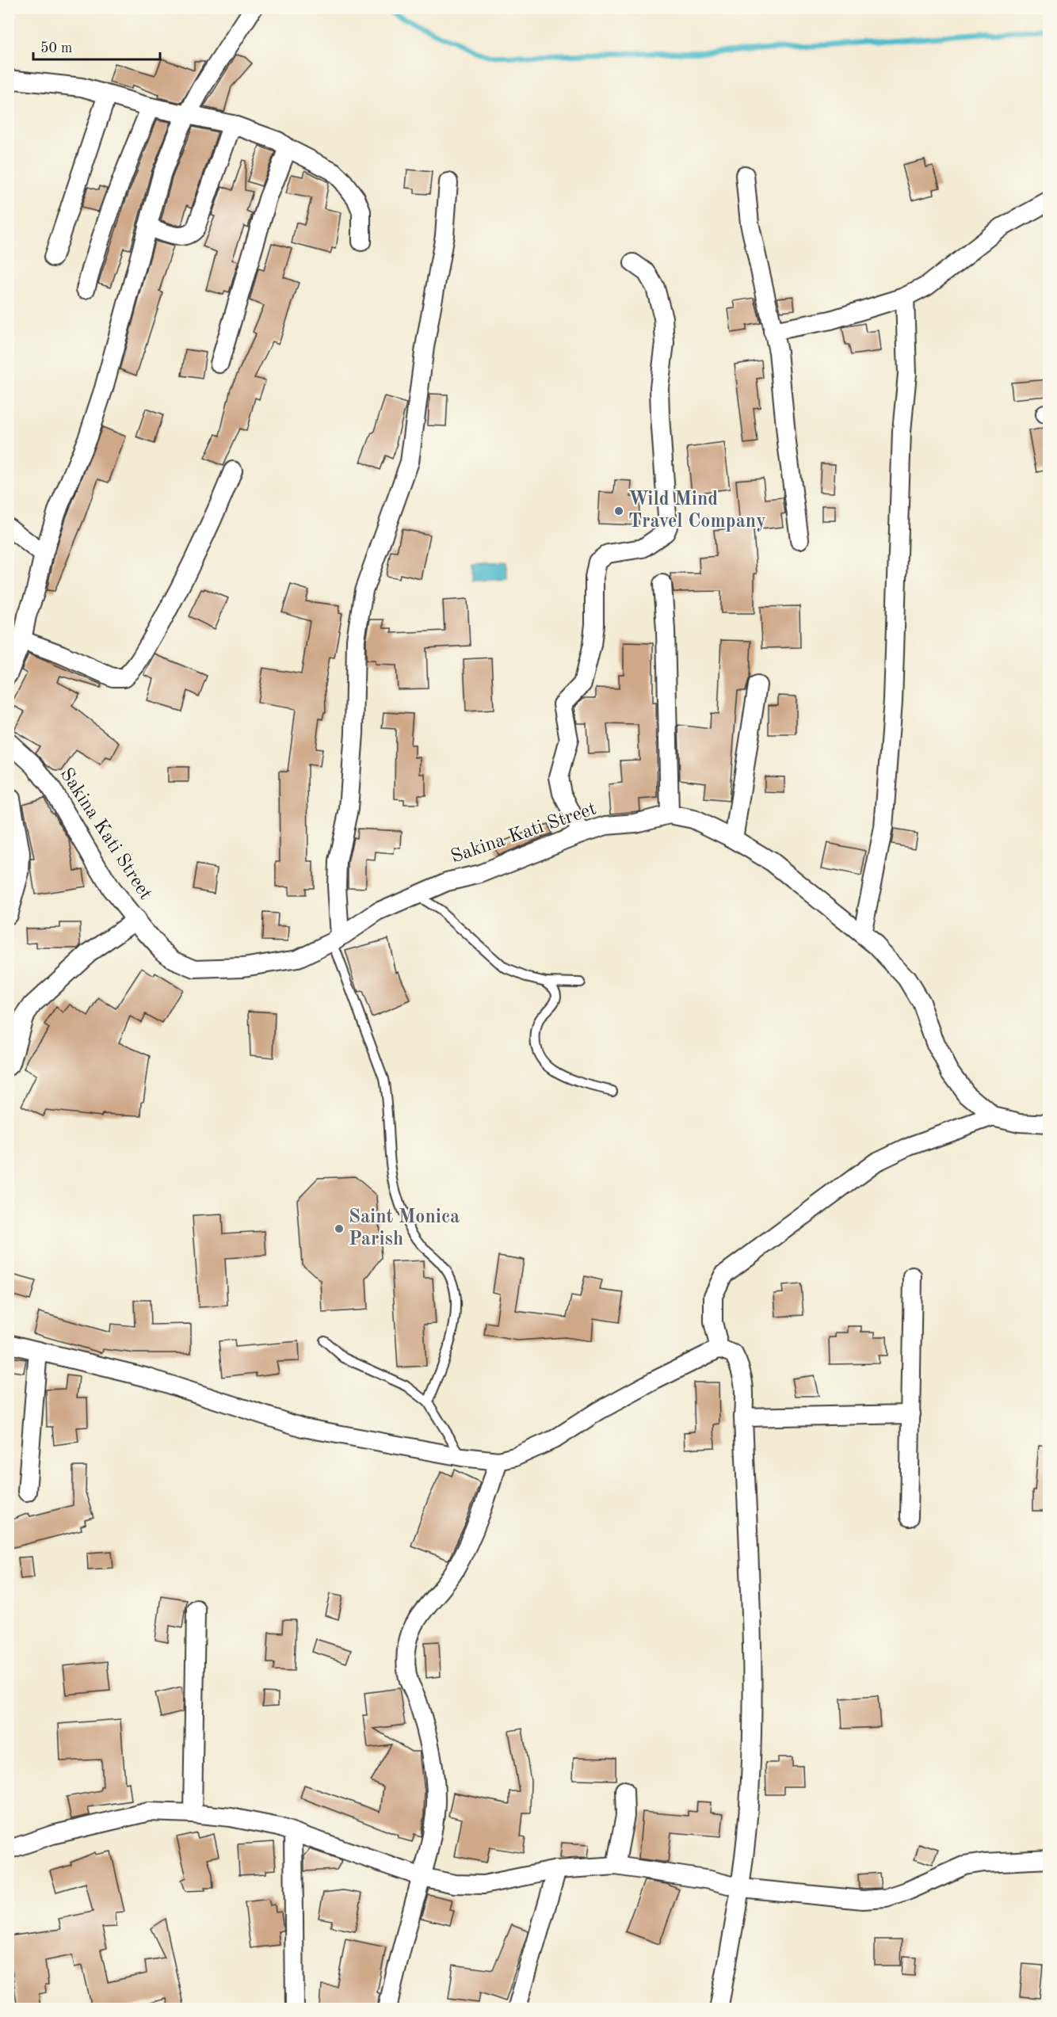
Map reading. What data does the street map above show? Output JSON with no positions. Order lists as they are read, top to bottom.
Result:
{
  "streets": {
    "street": ["Sakina Kati Street"]
  },
  "places": ["Wild Mind Travel Company", "Saint Monica Parish"],
  "scale_bar": "50 m"
}
